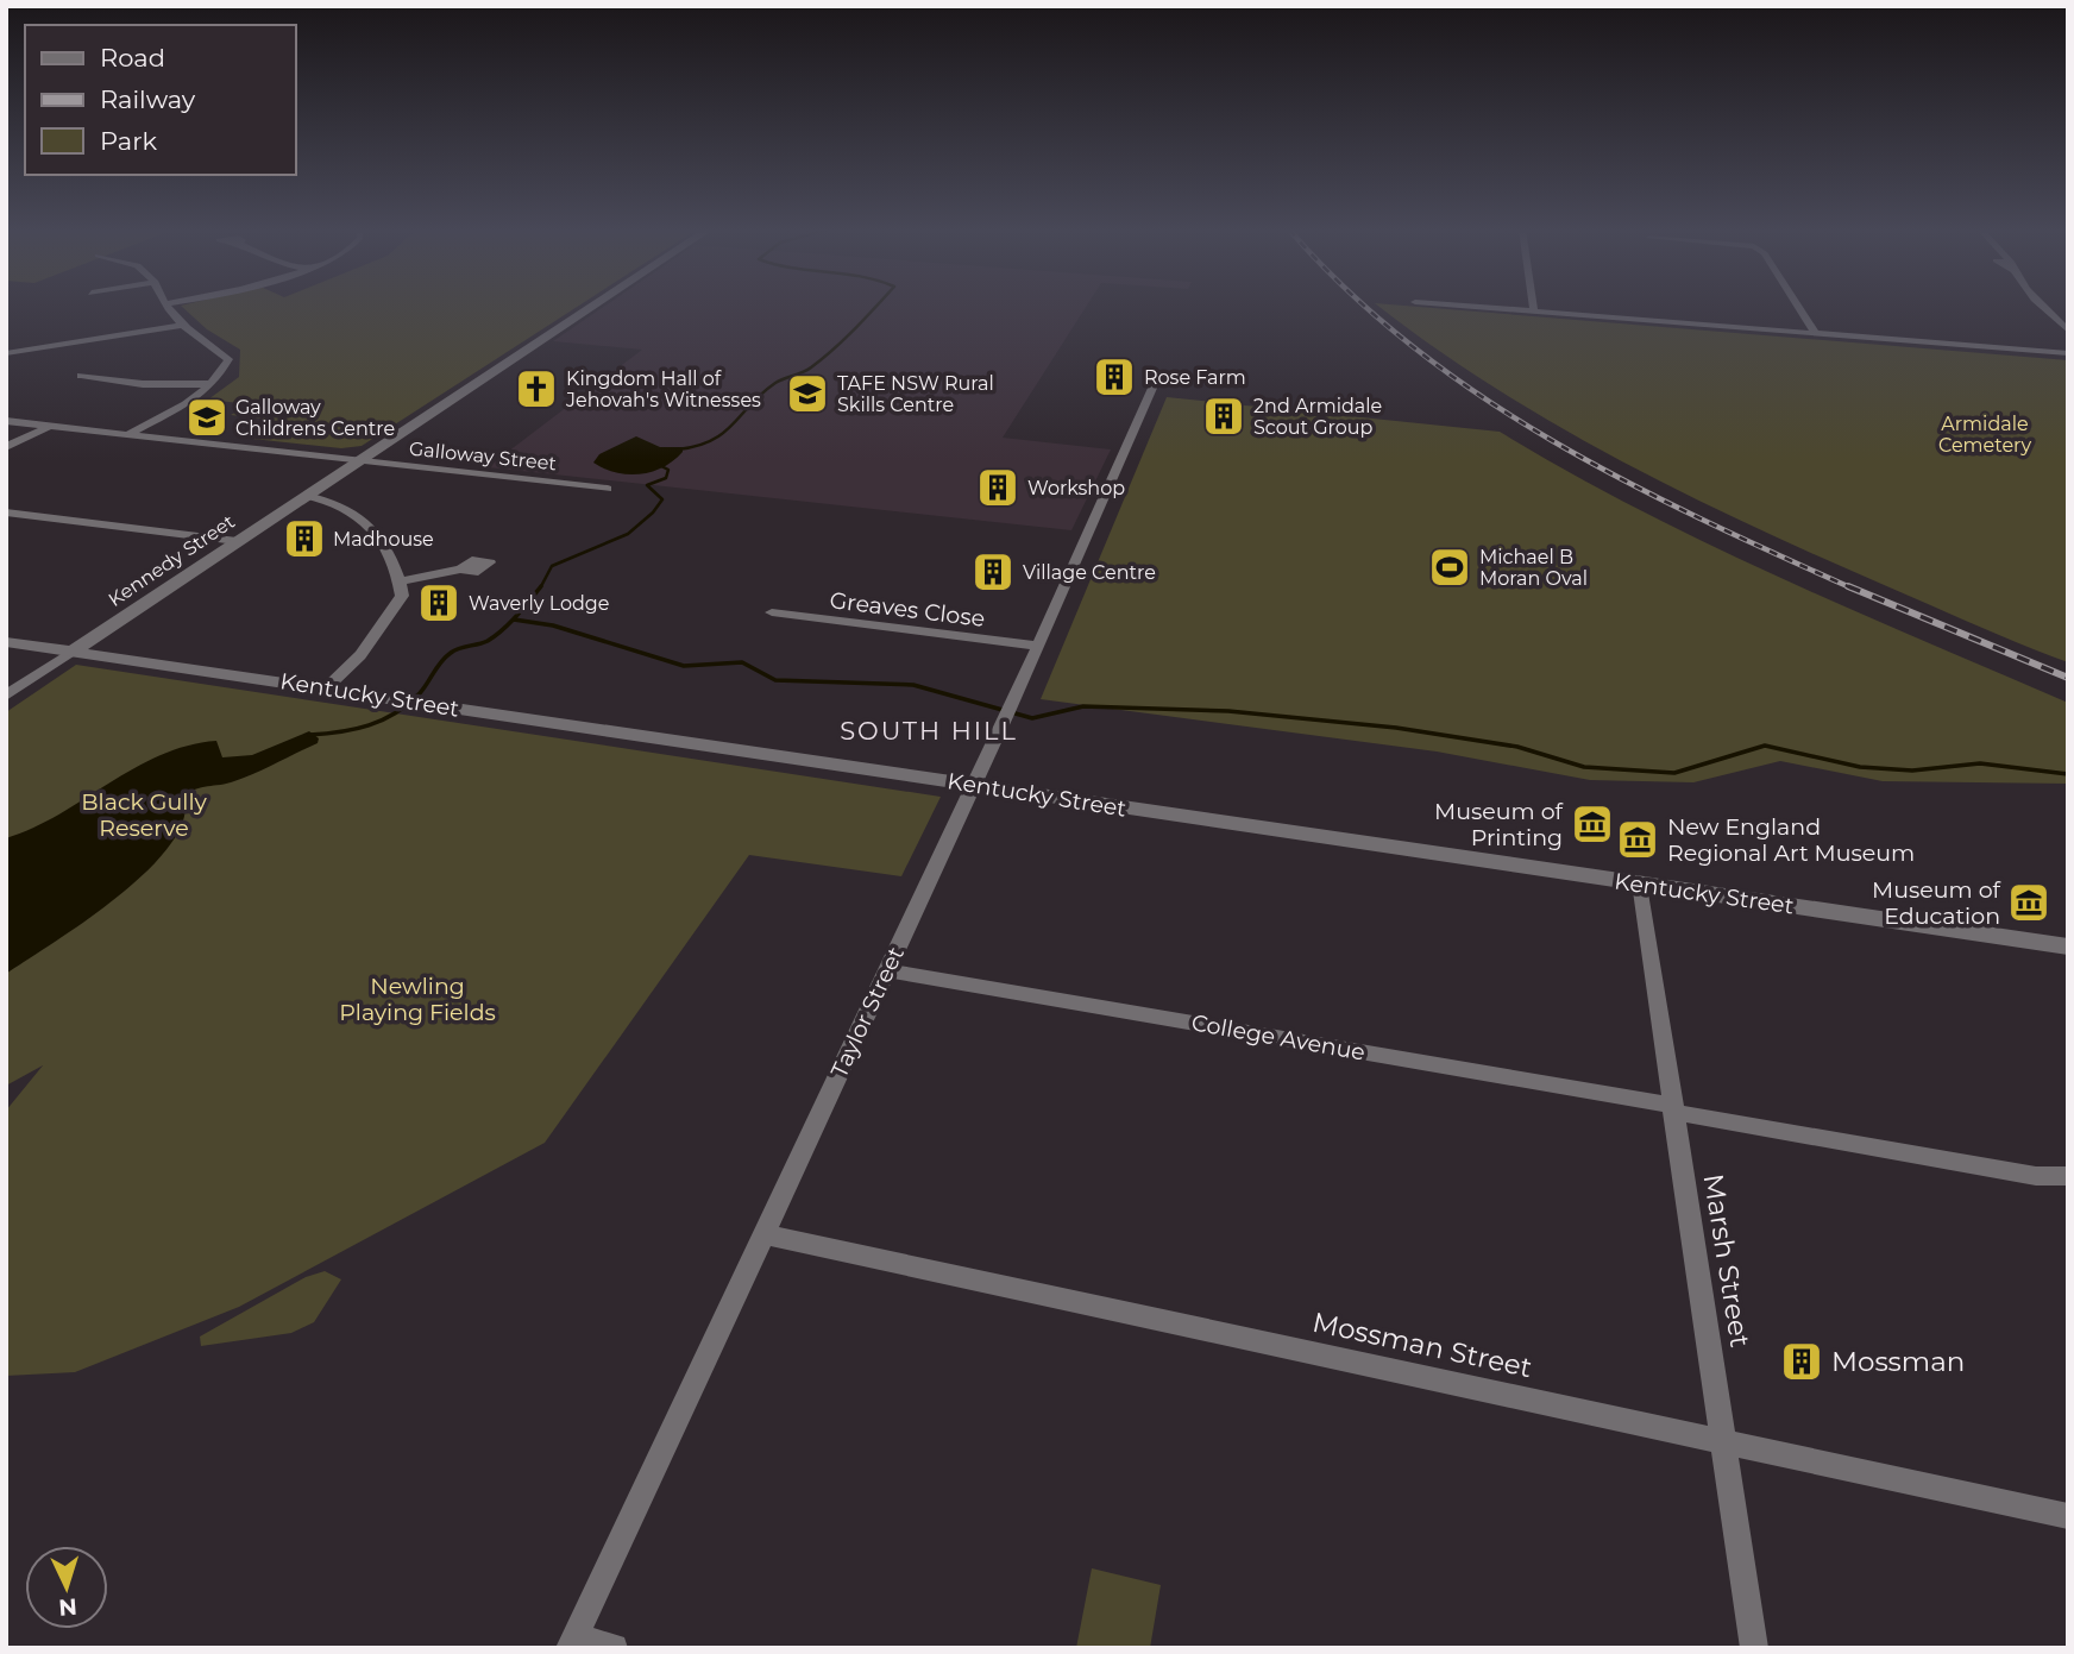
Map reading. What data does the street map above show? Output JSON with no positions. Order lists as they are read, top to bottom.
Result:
{
  "streets": {
    "street": [
      "Galloway Street",
      "Kennedy Street",
      "Greaves Close",
      "Kentucky Street",
      "Taylor Street",
      "College Avenue",
      "Marsh Street",
      "Mossman Street"
    ]
  },
  "crossings": [
    ["Galloway Street", "Kennedy Street"],
    ["Kennedy Street", "Kentucky Street"],
    ["Greaves Close", "Taylor Street"],
    ["Kentucky Street", "Taylor Street"],
    ["Kentucky Street", "Marsh Street"],
    ["Taylor Street", "College Avenue"],
    ["Taylor Street", "Mossman Street"],
    ["College Avenue", "Marsh Street"],
    ["Marsh Street", "Mossman Street"]
  ],
  "districts": ["SOUTH HILL"],
  "parks": ["Armidale Cemetery", "Black Gully Reserve", "Newling Playing Fields"],
  "places": {
    "building": [
      "Rose Farm",
      "2nd Armidale Scout Group",
      "Workshop",
      "Madhouse",
      "Village Centre",
      "Waverly Lodge",
      "Mossman"
    ],
    "church": ["Kingdom Hall of Jehovah's Witnesses"],
    "school or university": ["TAFE NSW Rural Skills Centre", "Galloway Childrens Centre"],
    "sports": ["Michael B Moran Oval"],
    "museum": ["Museum of Printing", "New England Regional Art Museum", "Museum of Education"]
  },
  "legend": ["Road", "Railway", "Park"],
  "north": "bottom"
}
